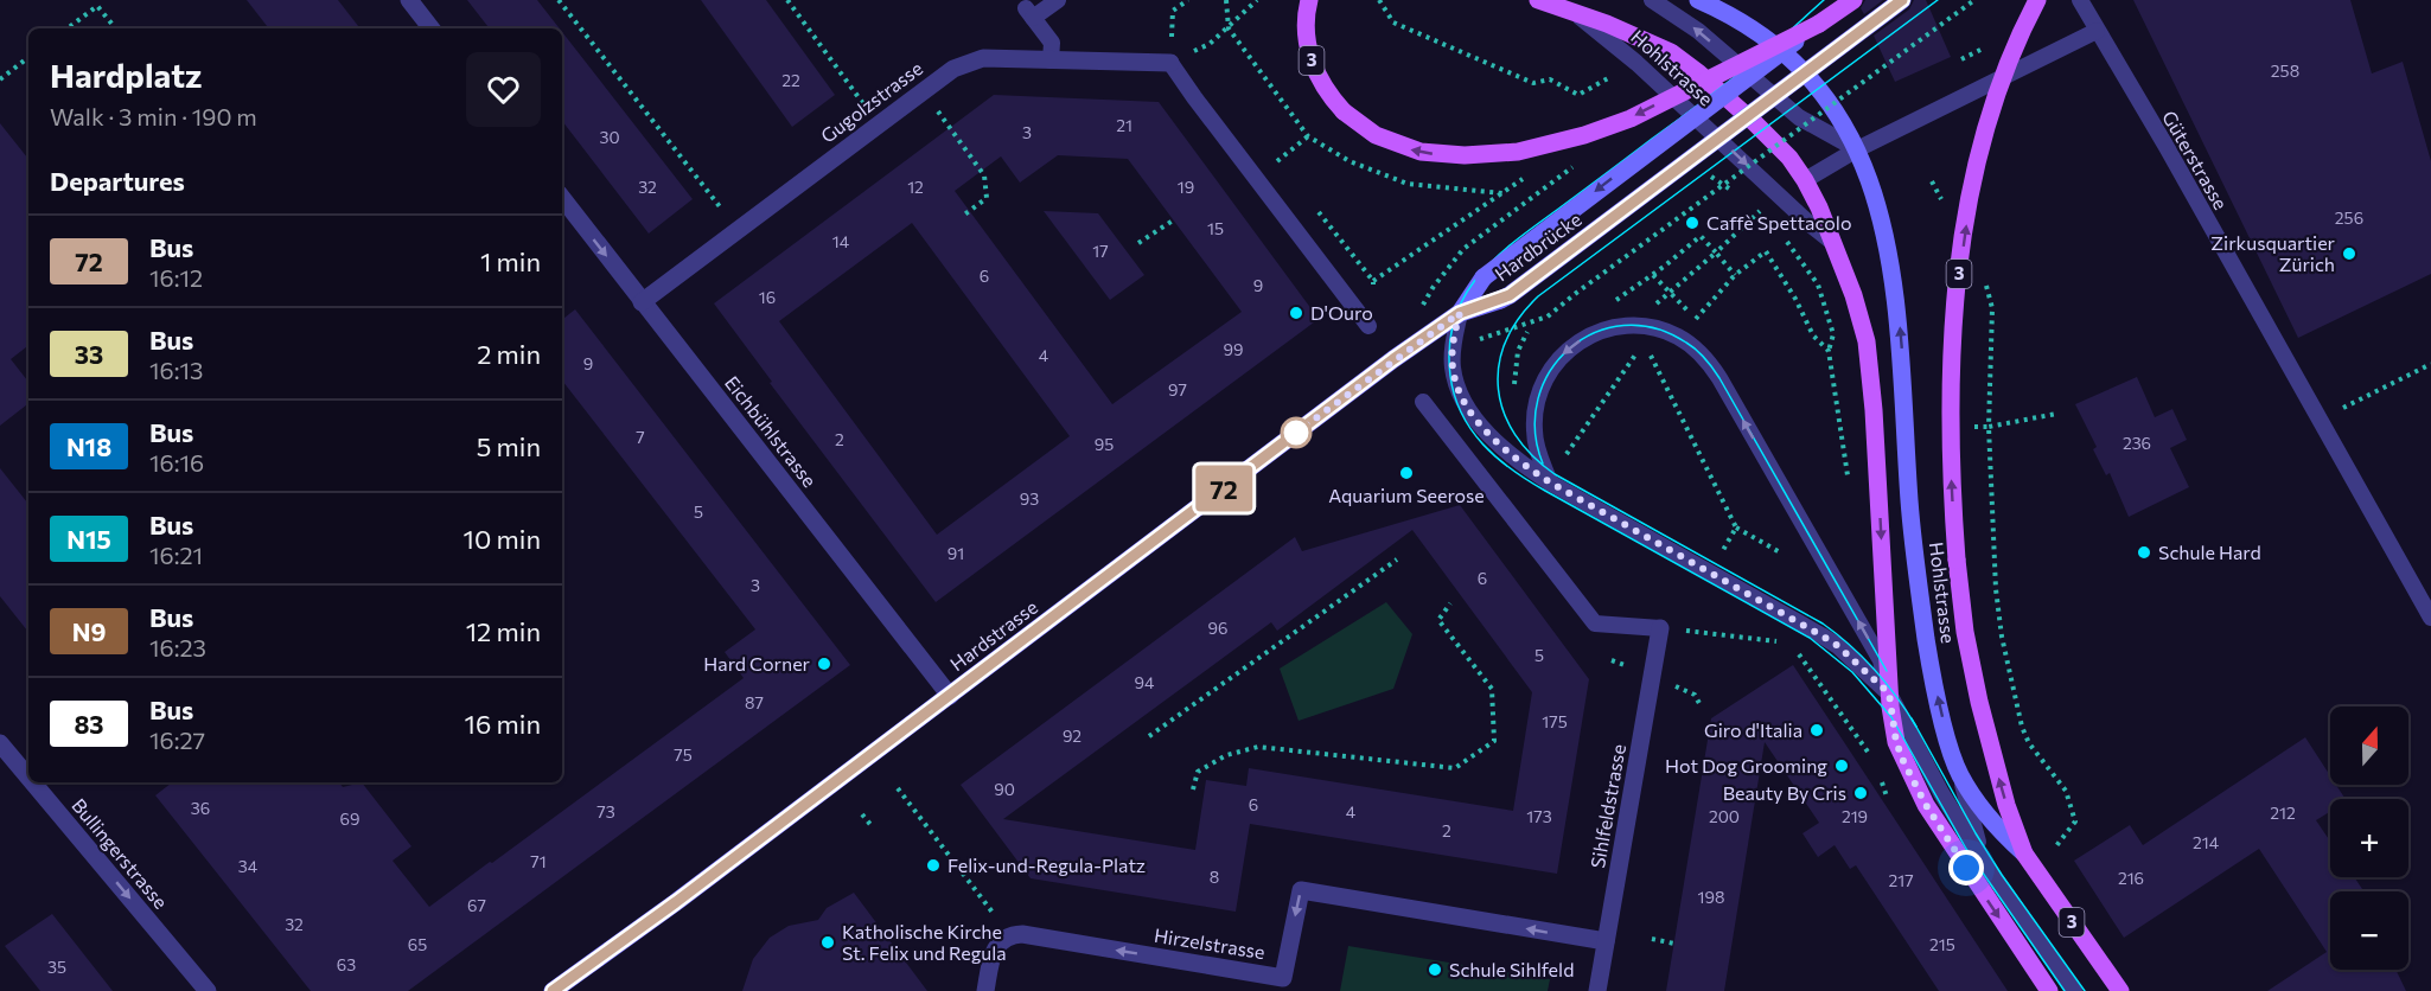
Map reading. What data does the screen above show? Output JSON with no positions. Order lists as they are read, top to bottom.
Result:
{
  "streets": {
    "main road": [
      "3",
      "Hohlstrasse",
      "Hardbrücke",
      "Hardstrasse"
    ],
    "street": [
      "Gugolzstrasse",
      "Eichbühlstrasse",
      "Sihlfeldstrasse",
      "Bullingerstrasse",
      "Hirzelstrasse"
    ],
    "lane": ["Güterstrasse"]
  },
  "crossings": [
    ["3", "Hohlstrasse"],
    ["Gugolzstrasse", "Eichbühlstrasse"],
    ["Hardbrücke", "Hardstrasse"],
    ["Eichbühlstrasse", "Hardstrasse"],
    ["Sihlfeldstrasse", "Hirzelstrasse"]
  ],
  "one_way": ["Bullingerstrasse", "Hirzelstrasse"],
  "places": [
    "Caffè Spettacolo",
    "Zirkusquartier Zürich",
    "D'Ouro",
    "Aquarium Seerose",
    "Schule Hard",
    "Hard Corner",
    "Giro d'Italia",
    "Hot Dog Grooming",
    "Beauty By Cris",
    "Felix-und-Regula-Platz",
    "Katholische Kirche St. Felix und Regula",
    "Schule Sihlfeld"
  ],
  "lines": ["bus line 72"],
  "house_numbers": [
    "258",
    "22",
    "21",
    "3",
    "30",
    "32",
    "12",
    "19",
    "256",
    "15",
    "14",
    "17",
    "6",
    "9",
    "16",
    "99",
    "4",
    "9",
    "97",
    "7",
    "2",
    "236",
    "95",
    "93",
    "5",
    "91",
    "6",
    "3",
    "96",
    "5",
    "94",
    "87",
    "175",
    "92",
    "75",
    "90",
    "6",
    "36",
    "73",
    "4",
    "212",
    "173",
    "200",
    "219",
    "69",
    "2",
    "214",
    "71",
    "34",
    "8",
    "216",
    "217",
    "198",
    "67",
    "32",
    "65",
    "215",
    "63",
    "35"
  ],
  "north": "top",
  "page": {
    "on_map": "72",
    "heading": [
      ["Hardplatz", "Walk · 3 min · 190 m"],
      "Departures"
    ],
    "list": [
      {
        "mark": "72",
        "name": "Bus",
        "note": "16:12",
        "value": "1 min"
      },
      {
        "mark": "33",
        "name": "Bus",
        "note": "16:13",
        "value": "2 min"
      },
      {
        "mark": "N18",
        "name": "Bus",
        "note": "16:16",
        "value": "5 min"
      },
      {
        "mark": "N15",
        "name": "Bus",
        "note": "16:21",
        "value": "10 min"
      },
      {
        "mark": "N9",
        "name": "Bus",
        "note": "16:23",
        "value": "12 min"
      },
      {
        "mark": "83",
        "name": "Bus",
        "note": "16:27",
        "value": "16 min"
      }
    ],
    "map_buttons": ["+", "−"]
  }
}
